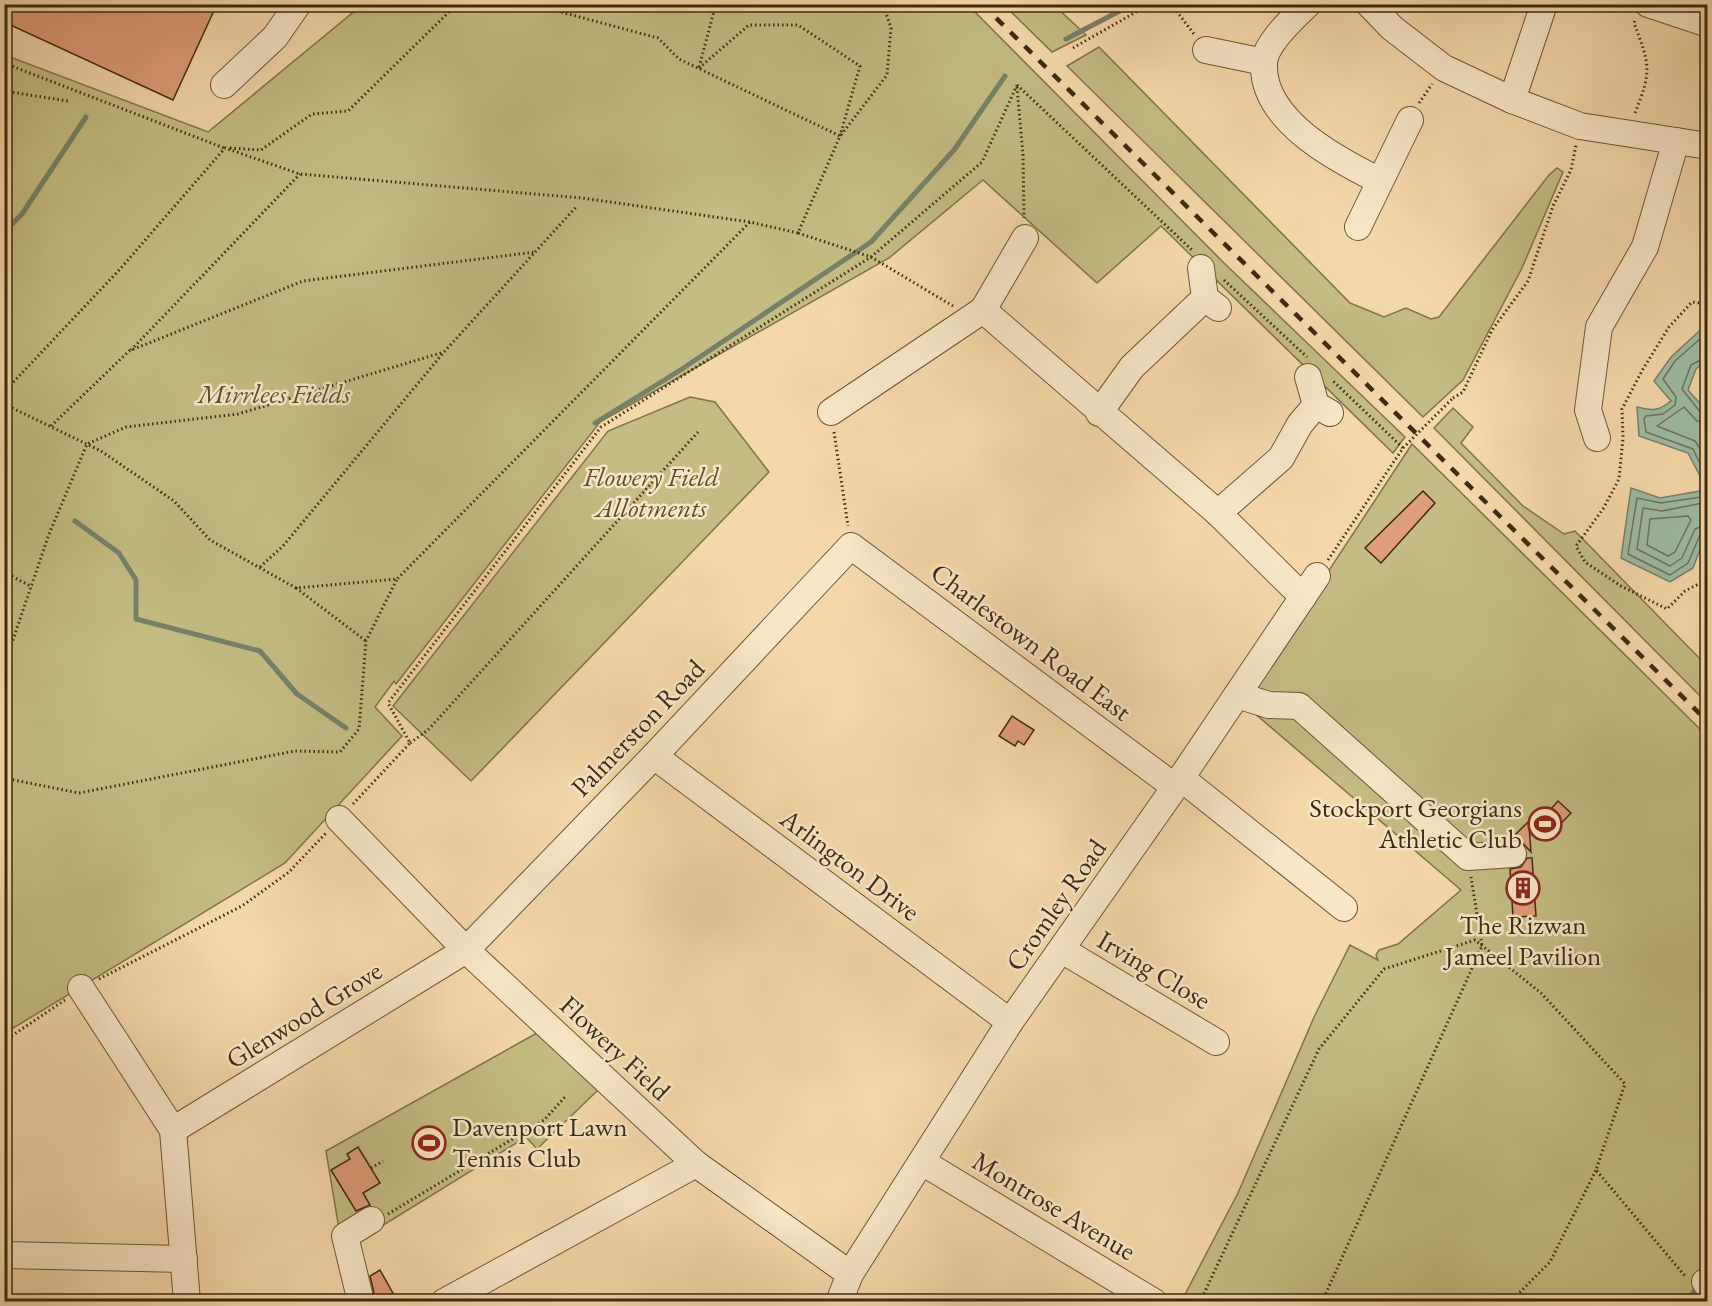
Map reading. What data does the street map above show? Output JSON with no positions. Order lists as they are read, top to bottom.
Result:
{
  "streets": {
    "street": [
      "Charlestown Road East",
      "Palmerston Road",
      "Arlington Drive",
      "Cromley Road",
      "Irving Close",
      "Glenwood Grove",
      "Flowery Field",
      "Montrose Avenue"
    ]
  },
  "crossings": [
    ["Charlestown Road East", "Palmerston Road"],
    ["Charlestown Road East", "Cromley Road"],
    ["Palmerston Road", "Arlington Drive"],
    ["Palmerston Road", "Glenwood Grove"],
    ["Palmerston Road", "Flowery Field"],
    ["Arlington Drive", "Cromley Road"],
    ["Cromley Road", "Irving Close"],
    ["Cromley Road", "Flowery Field"],
    ["Cromley Road", "Montrose Avenue"],
    ["Glenwood Grove", "Flowery Field"]
  ],
  "parks": ["Mirrlees Fields", "Flowery Field Allotments"],
  "places": {
    "sports": ["Stockport Georgians Athletic Club", "Davenport Lawn Tennis Club"],
    "building": ["The Rizwan Jameel Pavilion"]
  }
}
